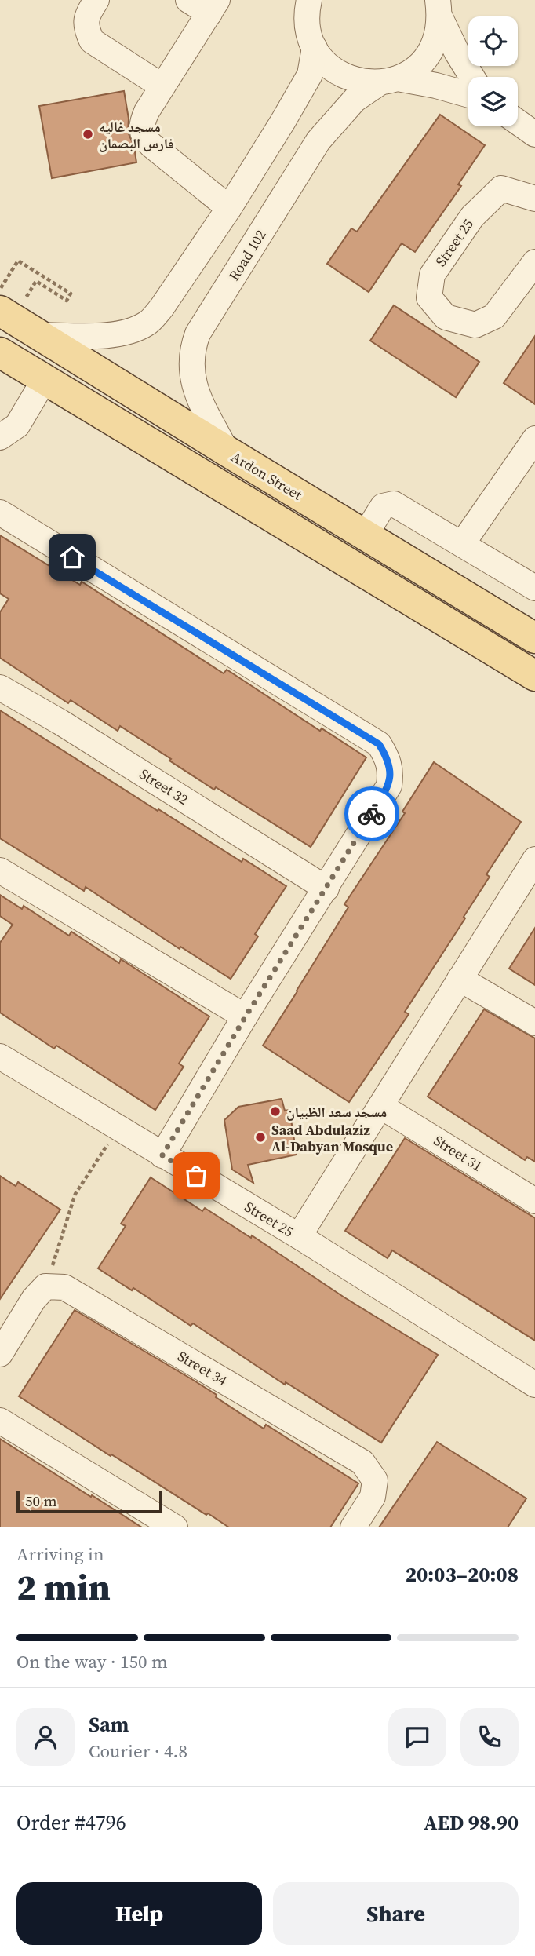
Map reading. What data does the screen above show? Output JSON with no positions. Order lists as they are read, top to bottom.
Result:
{
  "streets": {
    "main road": ["Ardon Street"],
    "street": [
      "Street 25",
      "Road 102",
      "Street 32",
      "Street 31",
      "Street 34"
    ]
  },
  "crossings": [
    ["Road 102", "Ardon Street"]
  ],
  "places": ["مسجد غاليه فارس البصمان", "مسجد سعد الظبيان", "Saad Abdulaziz Al-Dabyan Mosque"],
  "scale_bar": "50 m",
  "page": {
    "scale": "50 m",
    "heading": ["2 min", "Arriving in", "20:03–20:08"],
    "panel": [
      "Sam",
      "Courier · 4.8",
      "Order #4796",
      "AED 98.90"
    ],
    "bar": "On the way · 150 m",
    "buttons": ["Help", "Share"]
  }
}
